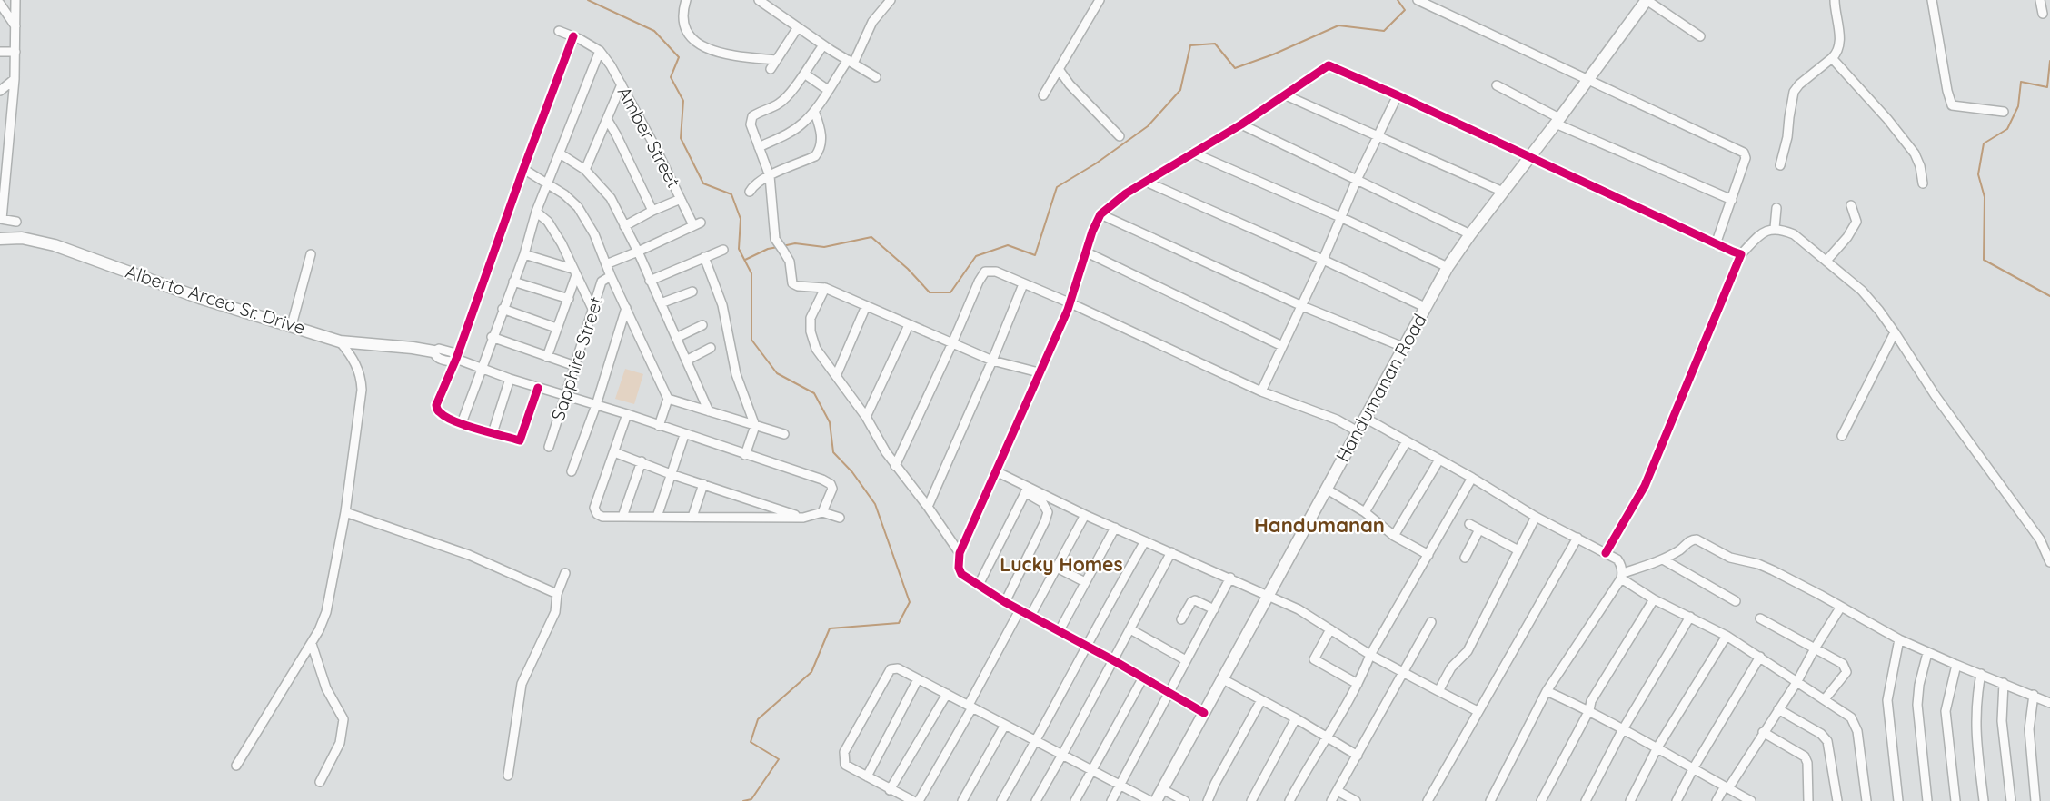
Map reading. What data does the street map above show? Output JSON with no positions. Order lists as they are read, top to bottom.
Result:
{
  "streets": {
    "street": [
      "Amber Street",
      "Alberto Arceo Sr. Drive",
      "Sapphire Street",
      "Handumanan Road"
    ]
  },
  "districts": ["Handumanan", "Lucky Homes"]
}
